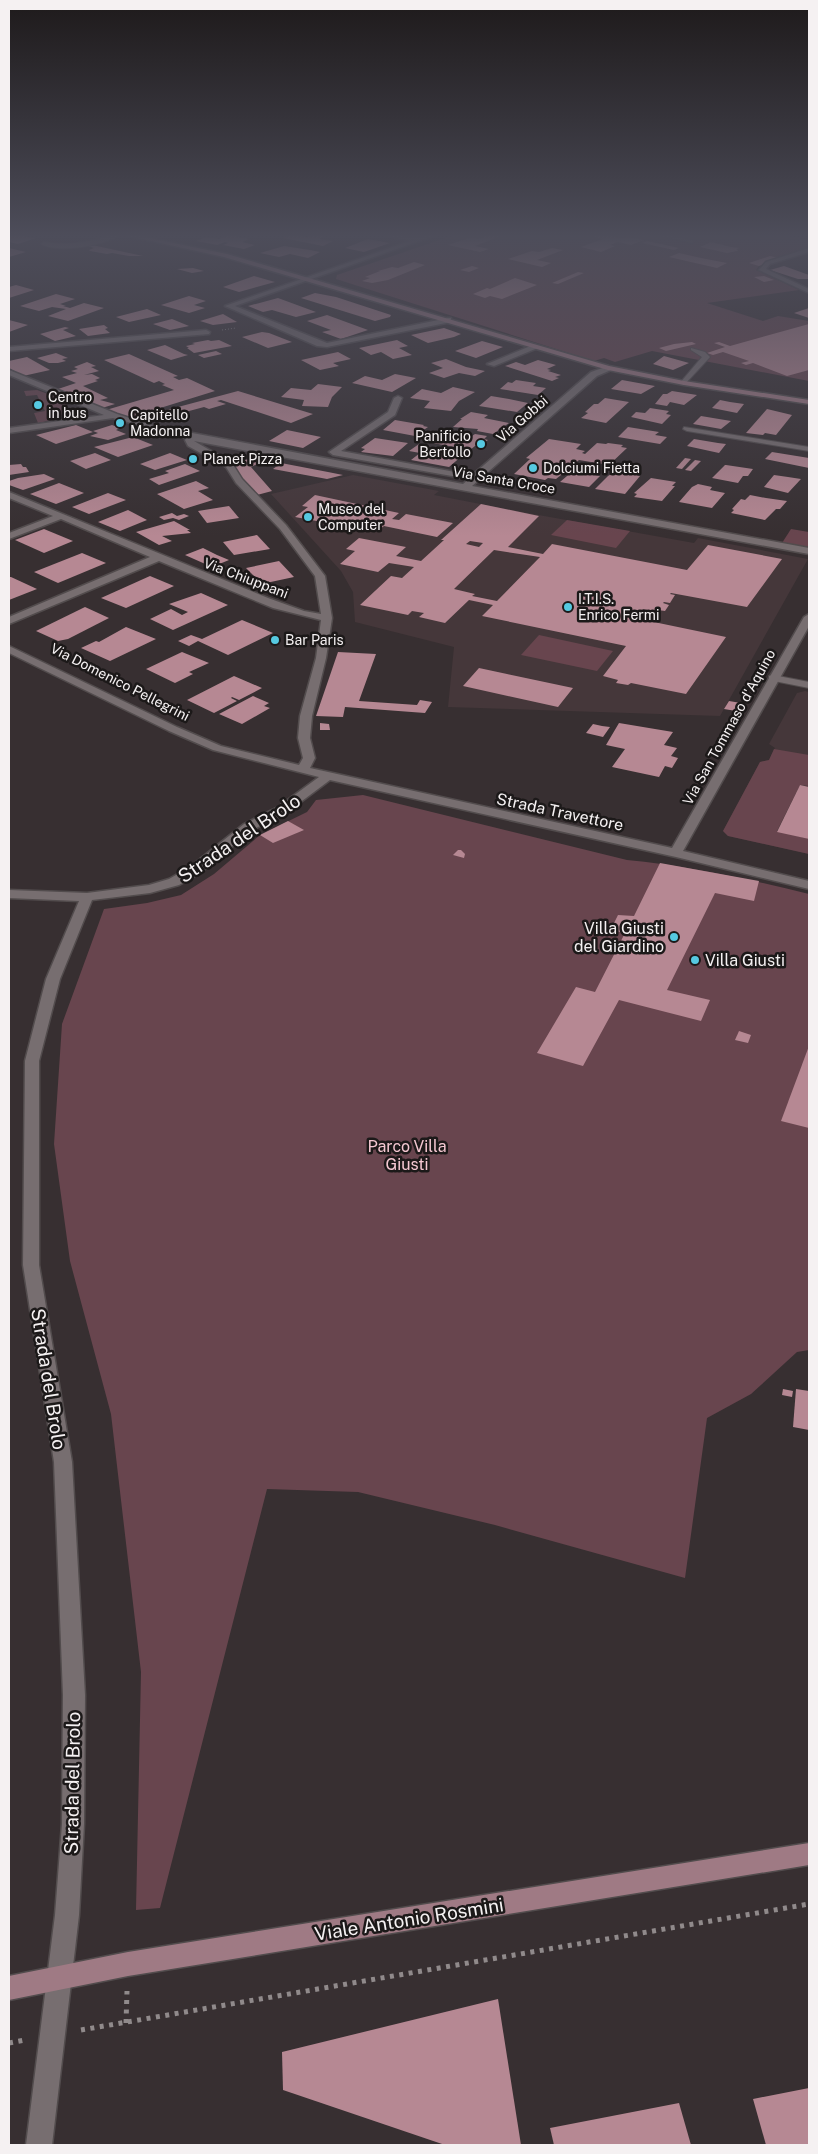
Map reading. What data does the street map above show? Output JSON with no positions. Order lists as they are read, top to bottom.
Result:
{
  "streets": {
    "street": [
      "Via Gobbi",
      "Via Santa Croce",
      "Via Chiuppani",
      "Via Domenico Pellegrini",
      "Via San Tommaso d'Aquino",
      "Strada Travettore",
      "Strada del Brolo",
      "Viale Antonio Rosmini"
    ]
  },
  "crossings": [
    ["Via Gobbi", "Via Santa Croce"],
    ["Via Domenico Pellegrini", "Strada Travettore"],
    ["Via San Tommaso d'Aquino", "Strada Travettore"],
    ["Strada Travettore", "Strada del Brolo"],
    ["Strada del Brolo", "Viale Antonio Rosmini"]
  ],
  "parks": ["Parco Villa Giusti"],
  "places": [
    "Centro in bus",
    "Capitello Madonna",
    "Panificio Bertollo",
    "Planet Pizza",
    "Dolciumi Fietta",
    "Museo del Computer",
    "I.T.I.S. Enrico Fermi",
    "Bar Paris",
    "Villa Giusti del Giardino",
    "Villa Giusti"
  ]
}
